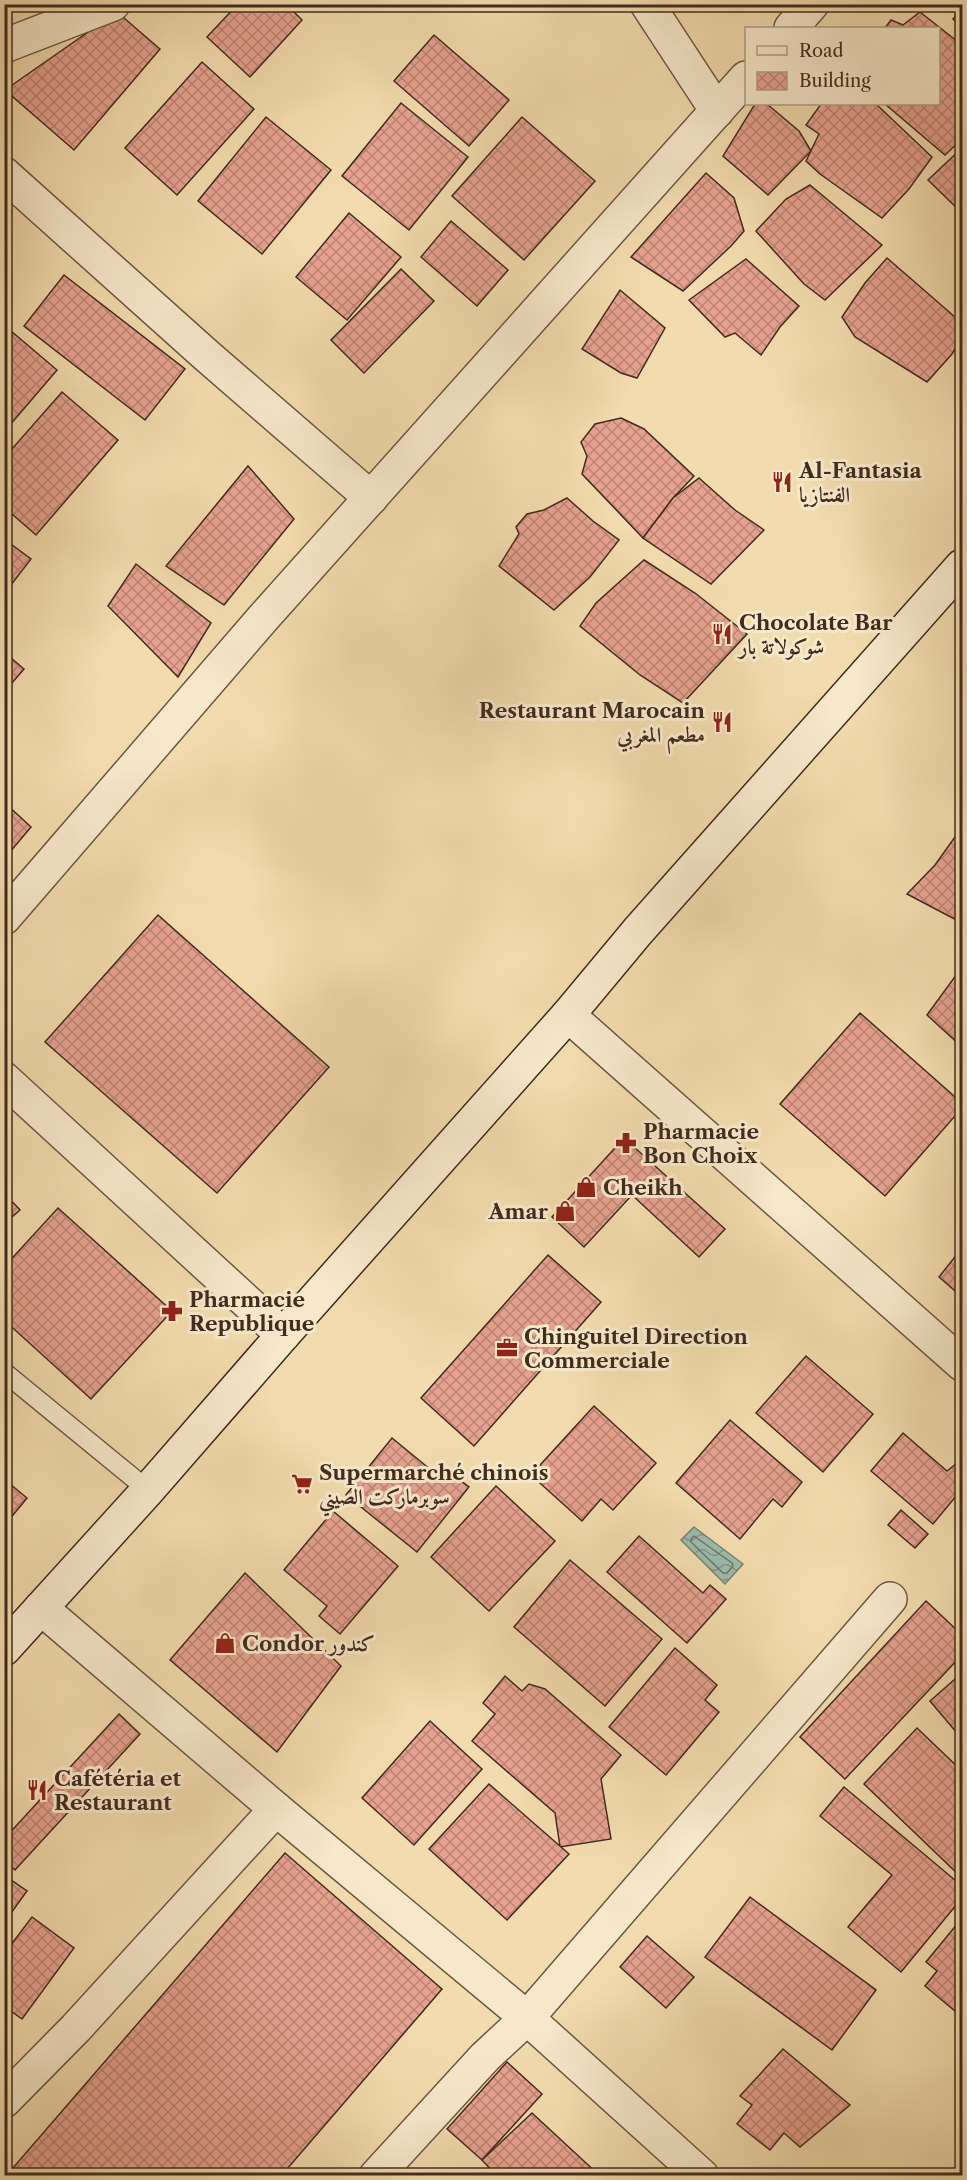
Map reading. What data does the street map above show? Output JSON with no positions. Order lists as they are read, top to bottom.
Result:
{
  "places": {
    "restaurant": [
      "Al-Fantasia الفنتازيا",
      "Chocolate Bar شوكولاتة بار",
      "Restaurant Marocain مطعم المغربي",
      "Cafétéria et Restaurant"
    ],
    "pharmacy": ["Pharmacie Bon Choix", "Pharmacie Republique"],
    "shop": ["Cheikh", "Amar", "Condor كندور"],
    "office": ["Chinguitel Direction Commerciale"],
    "supermarket": ["Supermarché chinois سوبرماركت الصيني"]
  },
  "legend": ["Road", "Building"]
}
